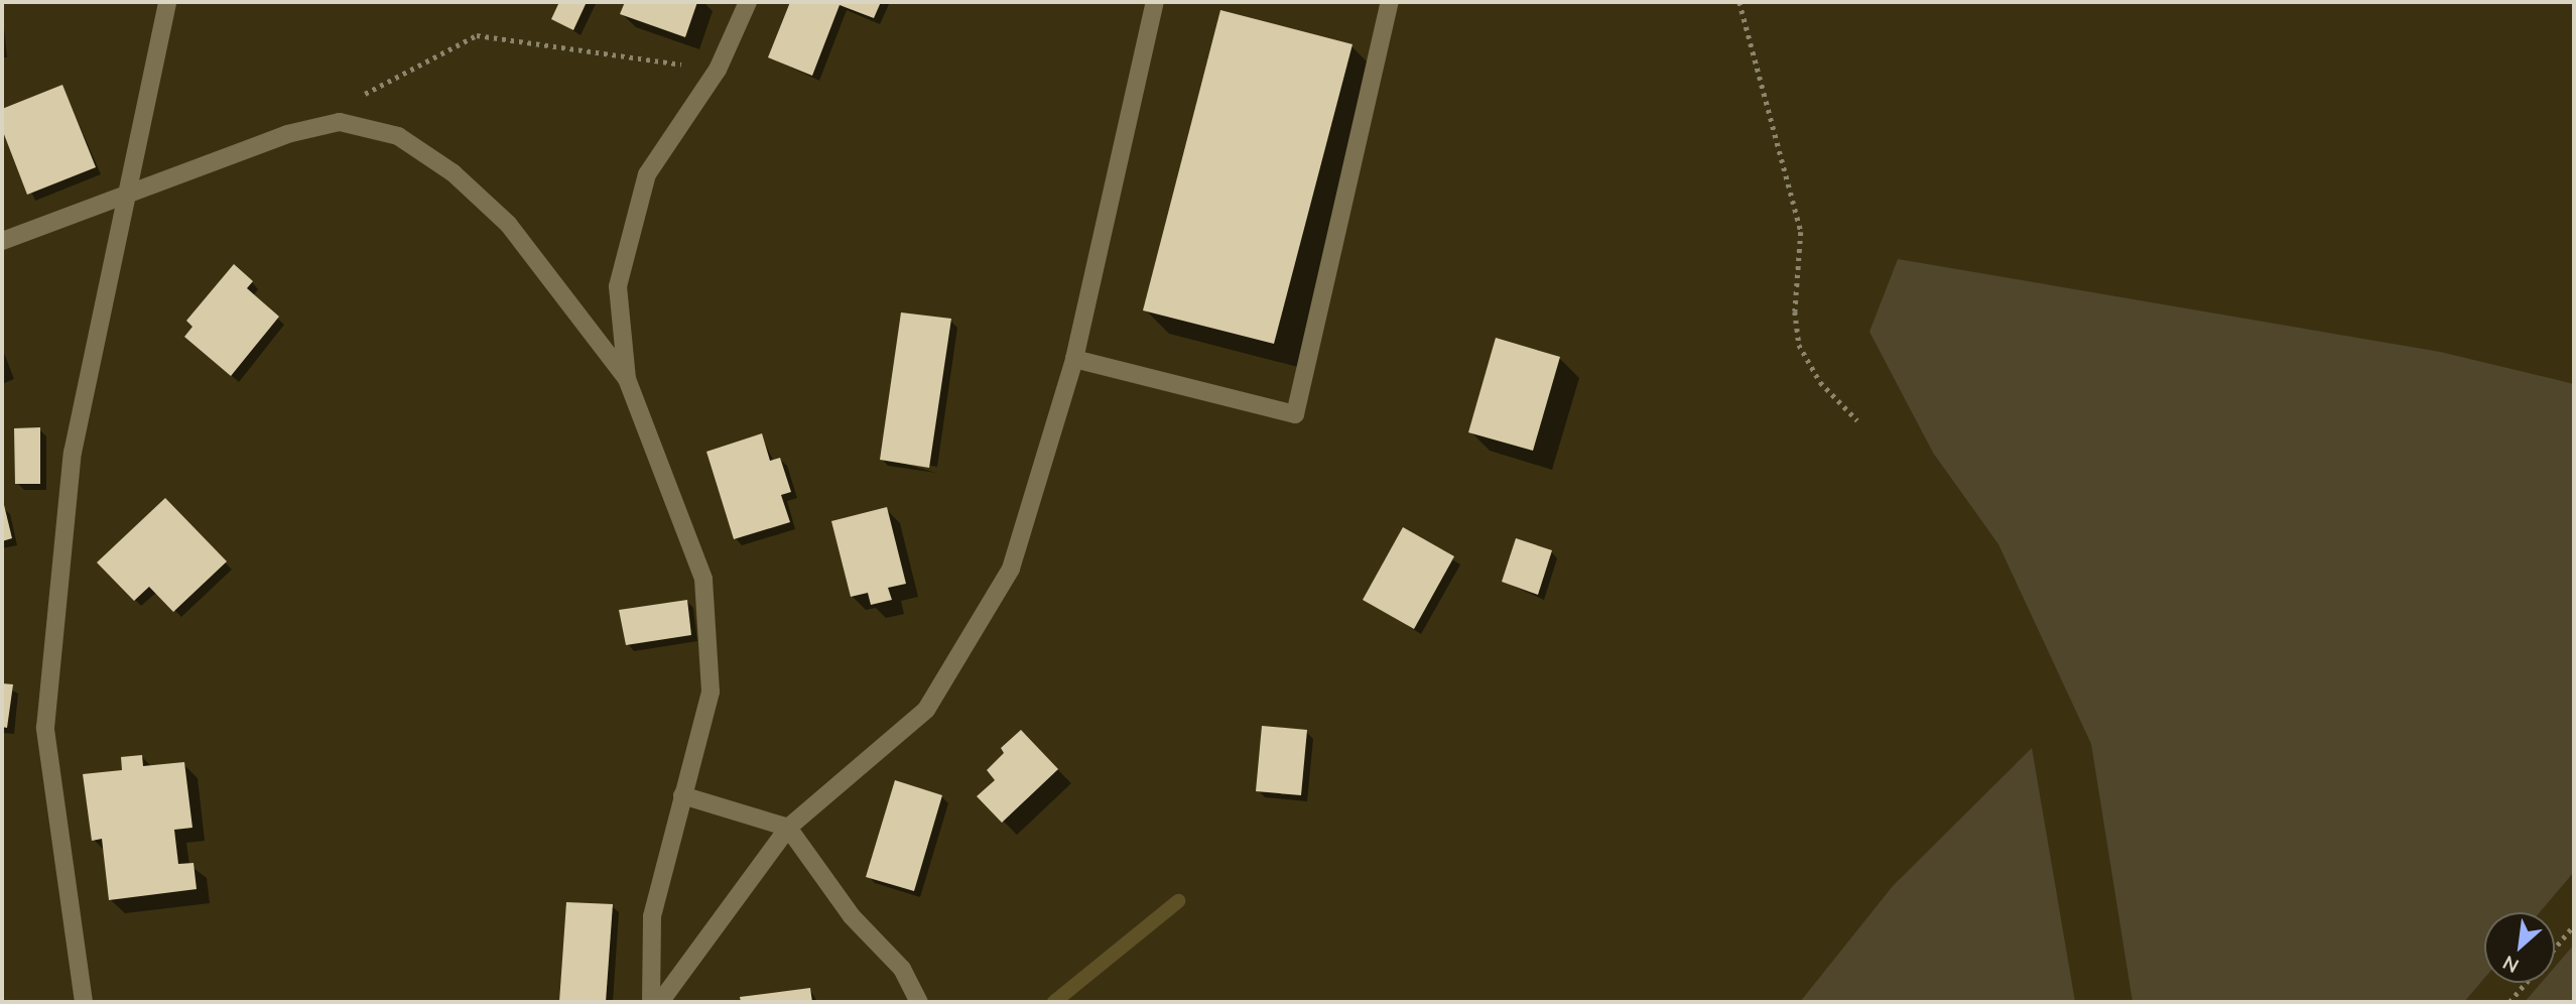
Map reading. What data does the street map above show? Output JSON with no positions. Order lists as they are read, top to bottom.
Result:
{
  "north": "bottom left"
}
